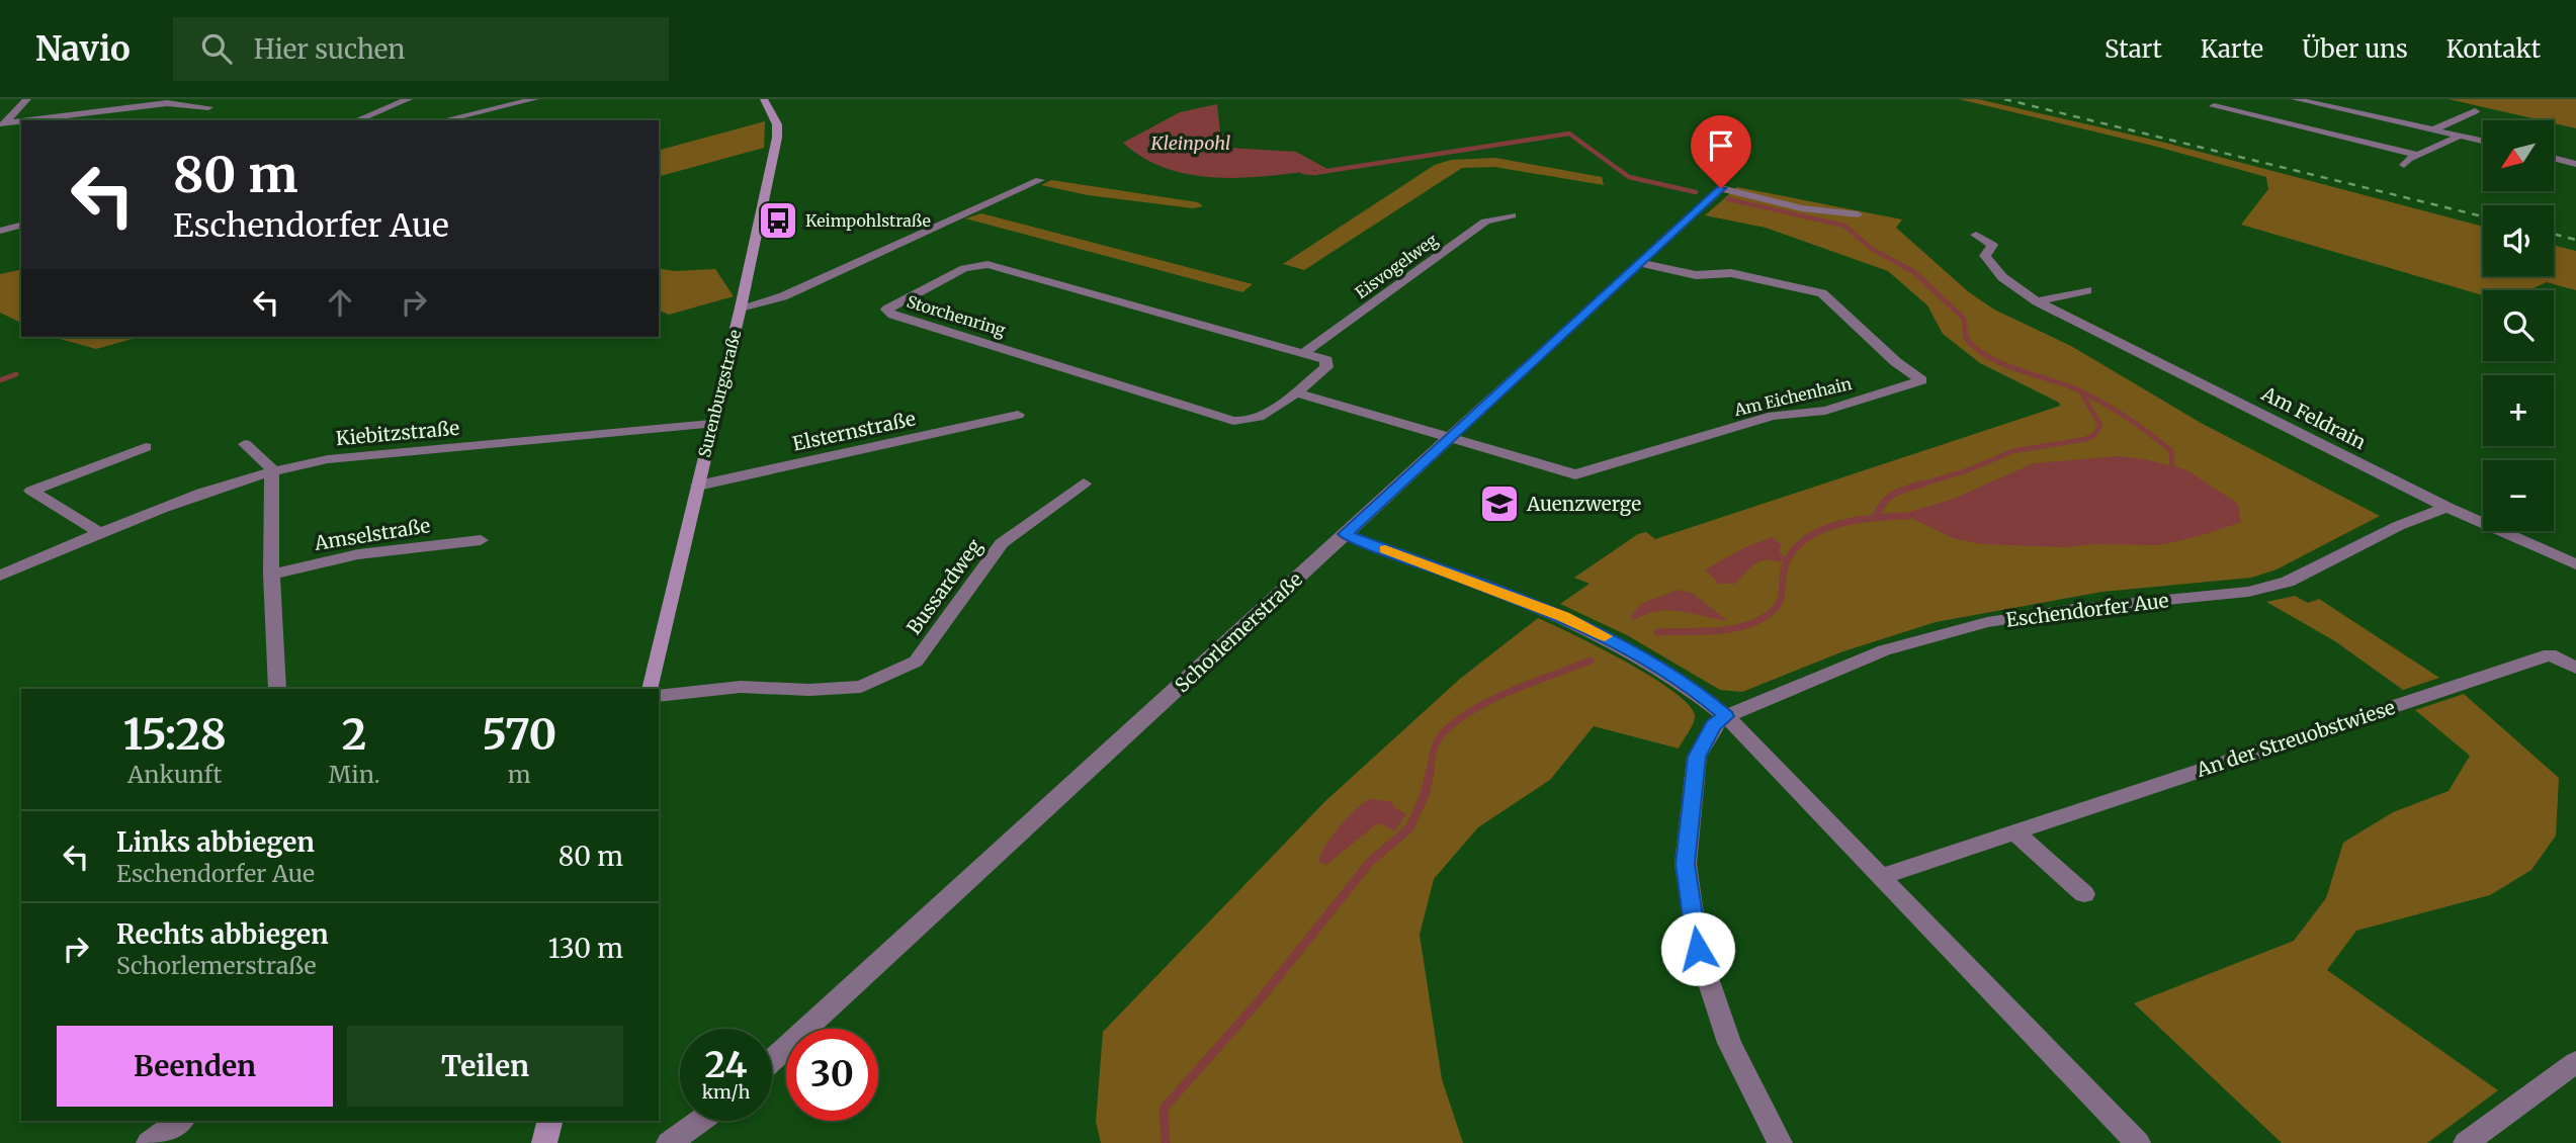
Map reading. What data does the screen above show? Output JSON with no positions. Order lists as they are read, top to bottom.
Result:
{
  "streets": {
    "street": [
      "Eisvogelweg",
      "Storchenring",
      "Surenburgstraße",
      "Am Eichenhain",
      "Am Feldrain",
      "Elsternstraße",
      "Kiebitzstraße",
      "Amselstraße",
      "Bussardweg",
      "Eschendorfer Aue",
      "Schorlemerstraße",
      "An der Streuobstwiese"
    ]
  },
  "crossings": [
    ["Eisvogelweg", "Storchenring"],
    ["Surenburgstraße", "Elsternstraße"],
    ["Surenburgstraße", "Kiebitzstraße"],
    ["Am Eichenhain", "Schorlemerstraße"],
    ["Am Feldrain", "Eschendorfer Aue"]
  ],
  "water": ["Kleinpohl"],
  "places": {
    "bus stop": ["Keimpohlstraße"],
    "school or university": ["Auenzwerge"]
  },
  "north": "bottom left",
  "page": {
    "header": "Navio",
    "search": "Hier suchen",
    "nav": [
      "Start",
      "Karte",
      "Über uns",
      "Kontakt"
    ],
    "map_buttons": ["+", "−"],
    "turn": ["80 m", "Eschendorfer Aue"],
    "eta": [
      "15:28",
      "Ankunft",
      "2",
      "Min.",
      "570",
      "m"
    ],
    "list": [
      {
        "name": "Links abbiegen",
        "note": "Eschendorfer Aue",
        "value": "80 m"
      },
      {
        "name": "Rechts abbiegen",
        "note": "Schorlemerstraße",
        "value": "130 m"
      }
    ],
    "buttons": ["Beenden", "Teilen"],
    "speed": "24 km/h",
    "limit": "30"
  }
}
